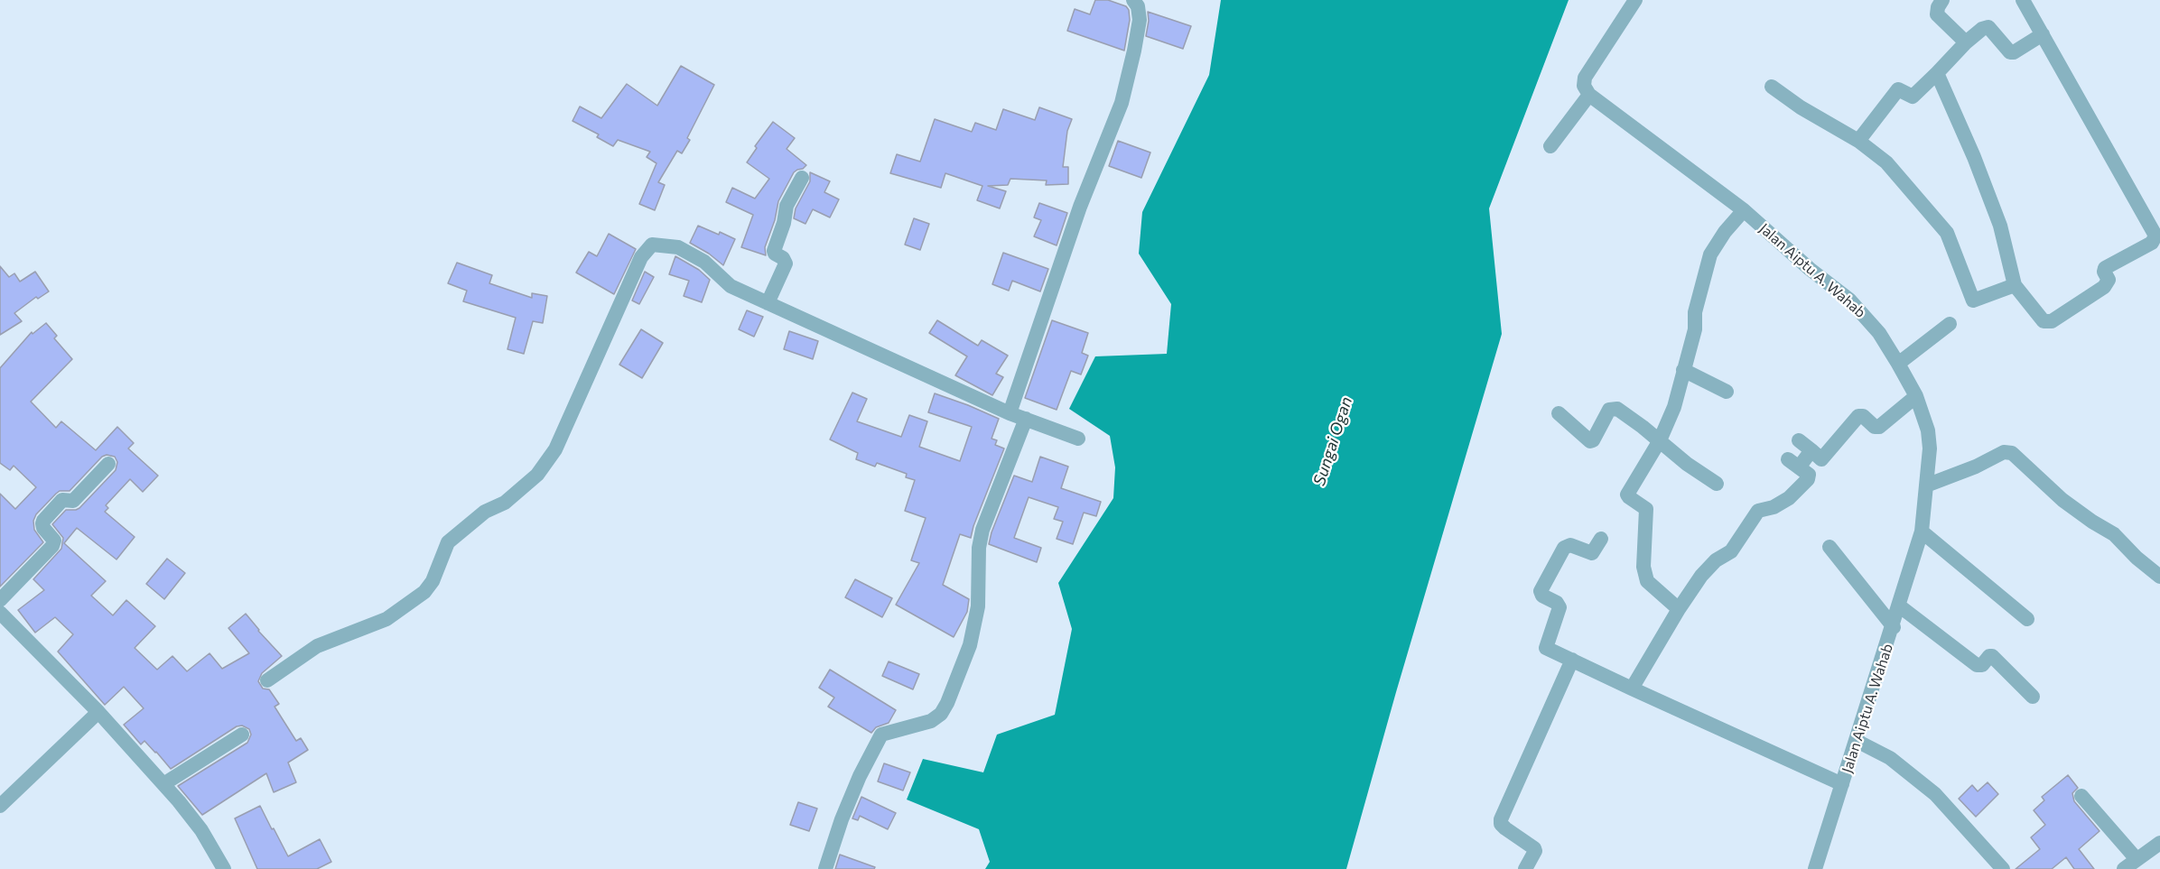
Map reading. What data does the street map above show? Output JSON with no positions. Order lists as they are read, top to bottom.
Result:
{
  "streets": {
    "street": ["Jalan Aiptu A. Wahab"]
  },
  "water": ["Sungai Ogan"]
}
